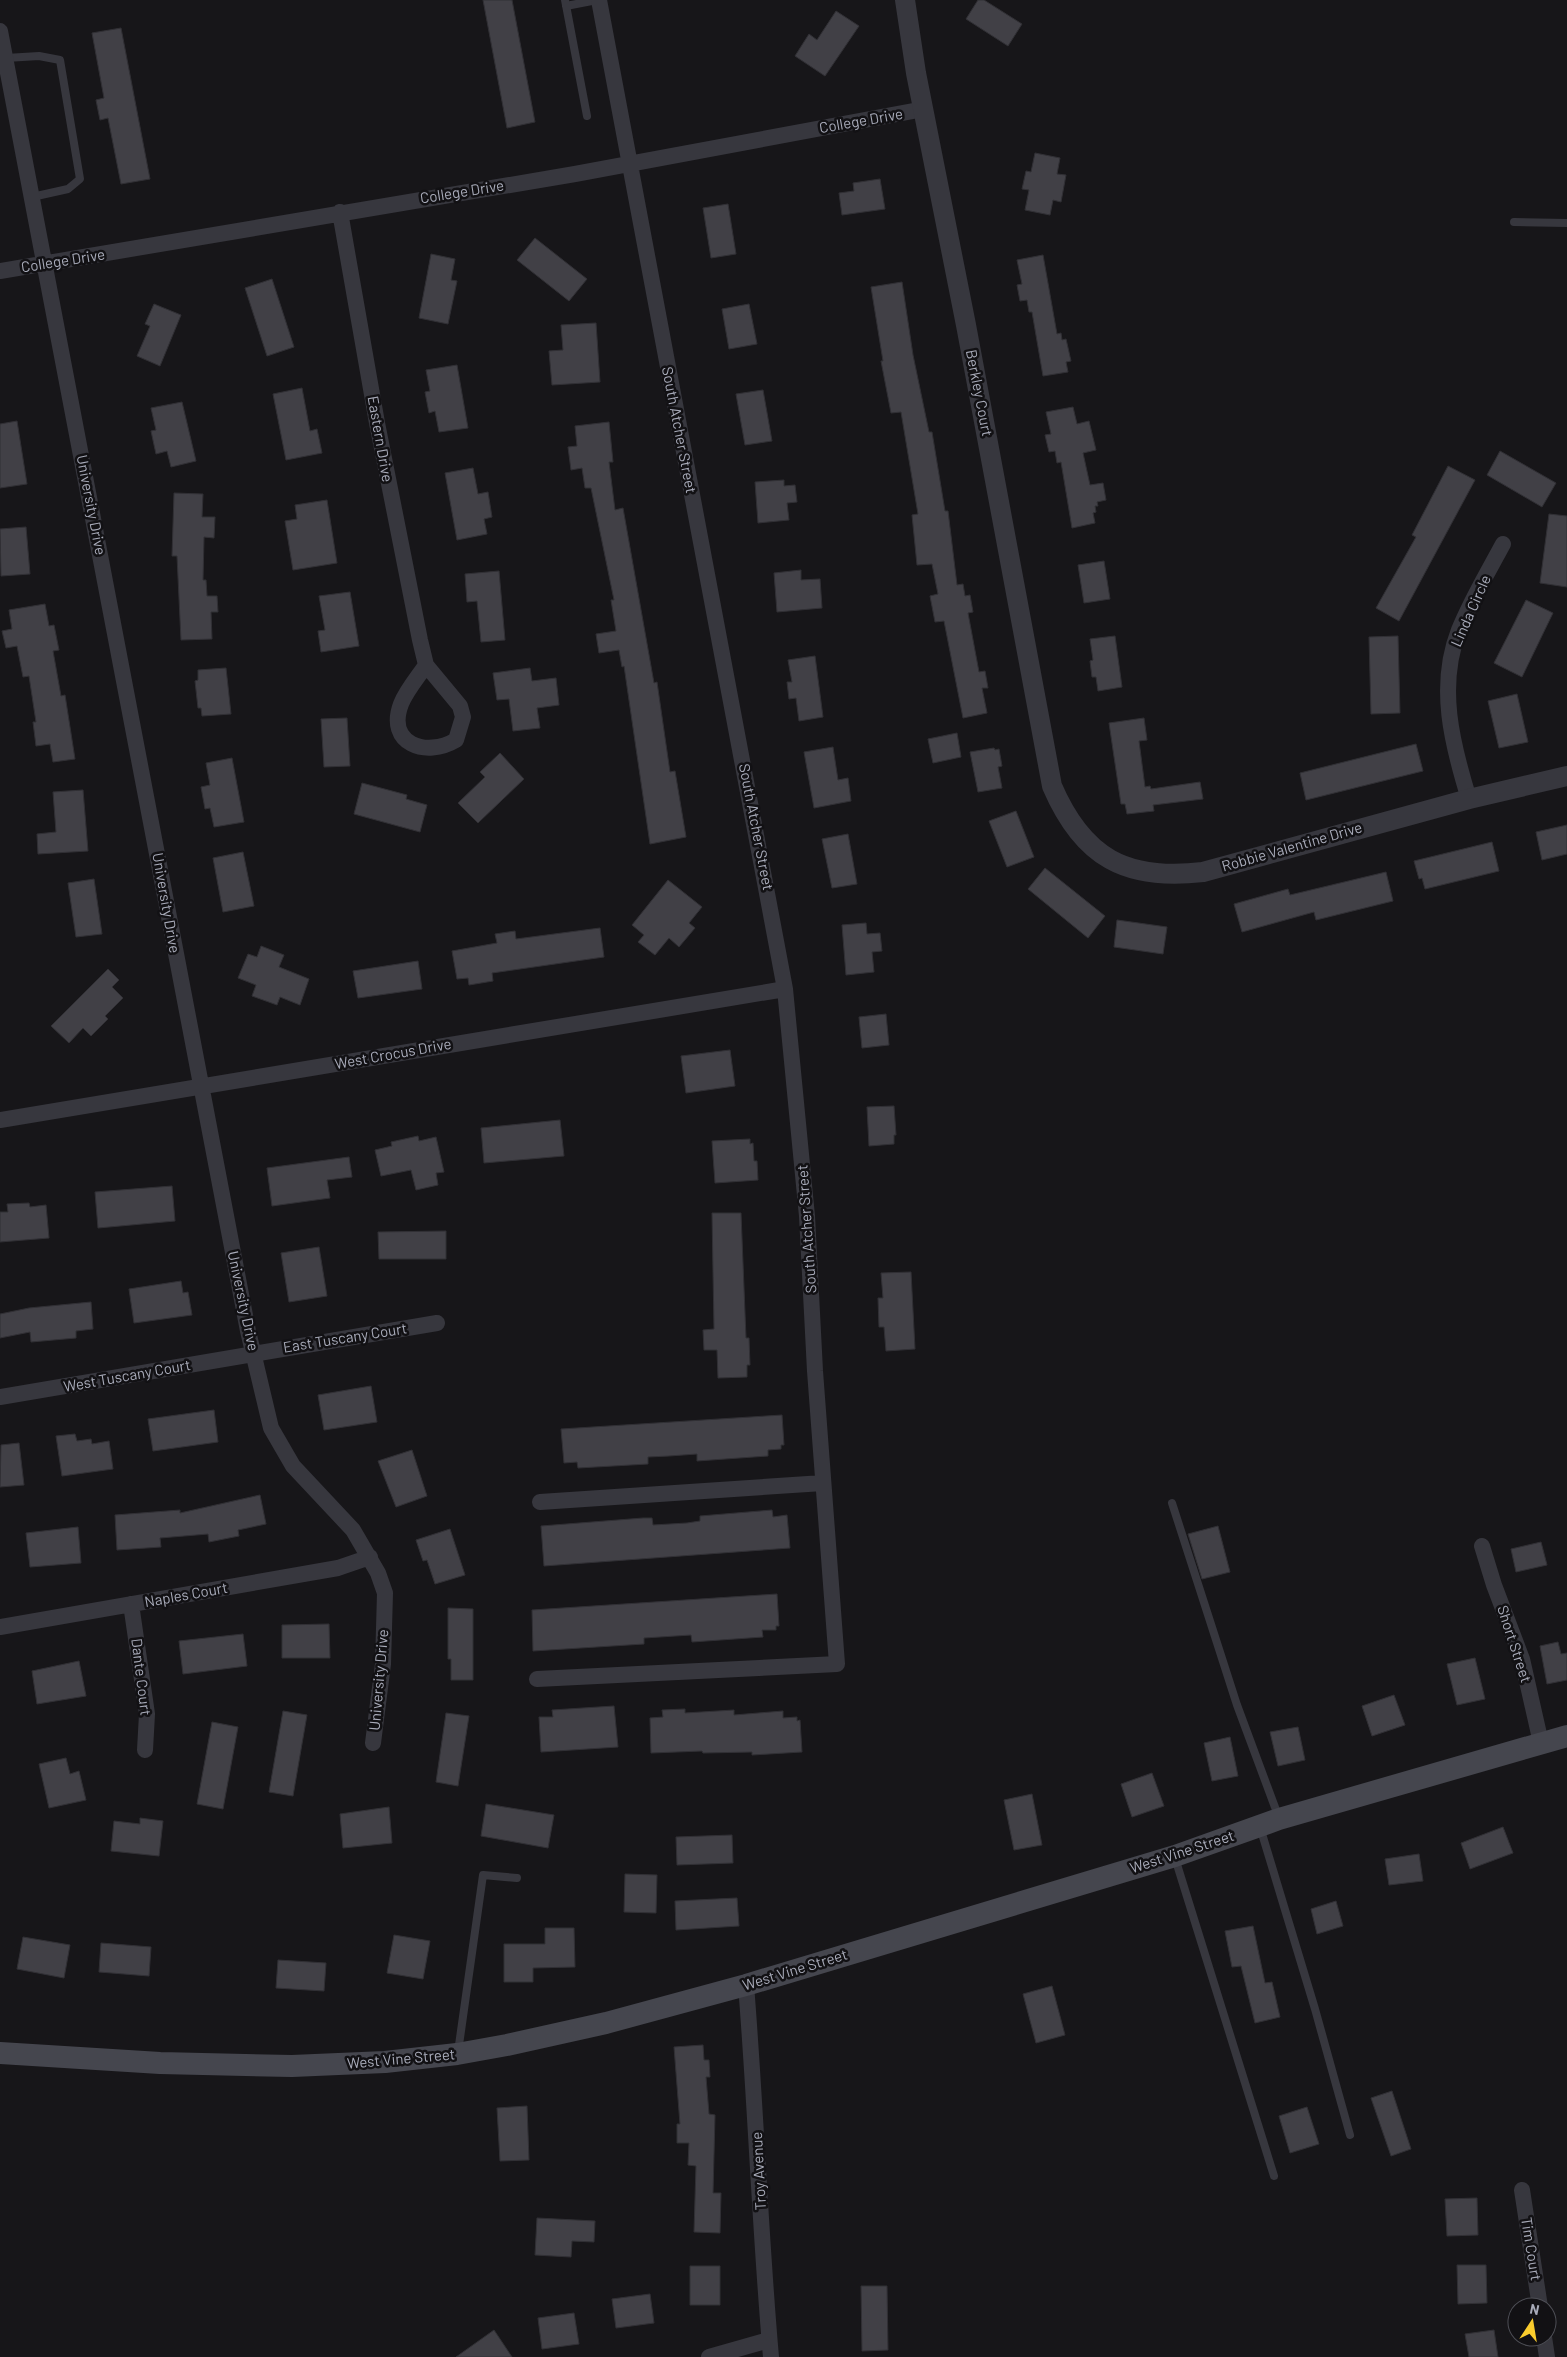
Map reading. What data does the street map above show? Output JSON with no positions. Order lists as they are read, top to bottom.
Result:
{
  "streets": {
    "main road": ["West Vine Street"],
    "street": [
      "College Drive",
      "Berkley Court",
      "South Atcher Street",
      "Eastern Drive",
      "University Drive",
      "Linda Circle",
      "Robbie Valentine Drive",
      "West Crocus Drive",
      "East Tuscany Court",
      "West Tuscany Court",
      "Naples Court",
      "Short Street",
      "Dante Court",
      "Troy Avenue",
      "Tim Court"
    ]
  },
  "crossings": [
    ["College Drive", "Berkley Court"],
    ["College Drive", "South Atcher Street"],
    ["College Drive", "Eastern Drive"],
    ["College Drive", "University Drive"],
    ["Berkley Court", "Robbie Valentine Drive"],
    ["South Atcher Street", "West Crocus Drive"],
    ["University Drive", "West Crocus Drive"],
    ["University Drive", "East Tuscany Court"],
    ["University Drive", "West Tuscany Court"],
    ["University Drive", "Naples Court"],
    ["Linda Circle", "Robbie Valentine Drive"],
    ["East Tuscany Court", "West Tuscany Court"],
    ["Naples Court", "Dante Court"],
    ["Short Street", "West Vine Street"],
    ["West Vine Street", "Troy Avenue"]
  ],
  "north": "top"
}
